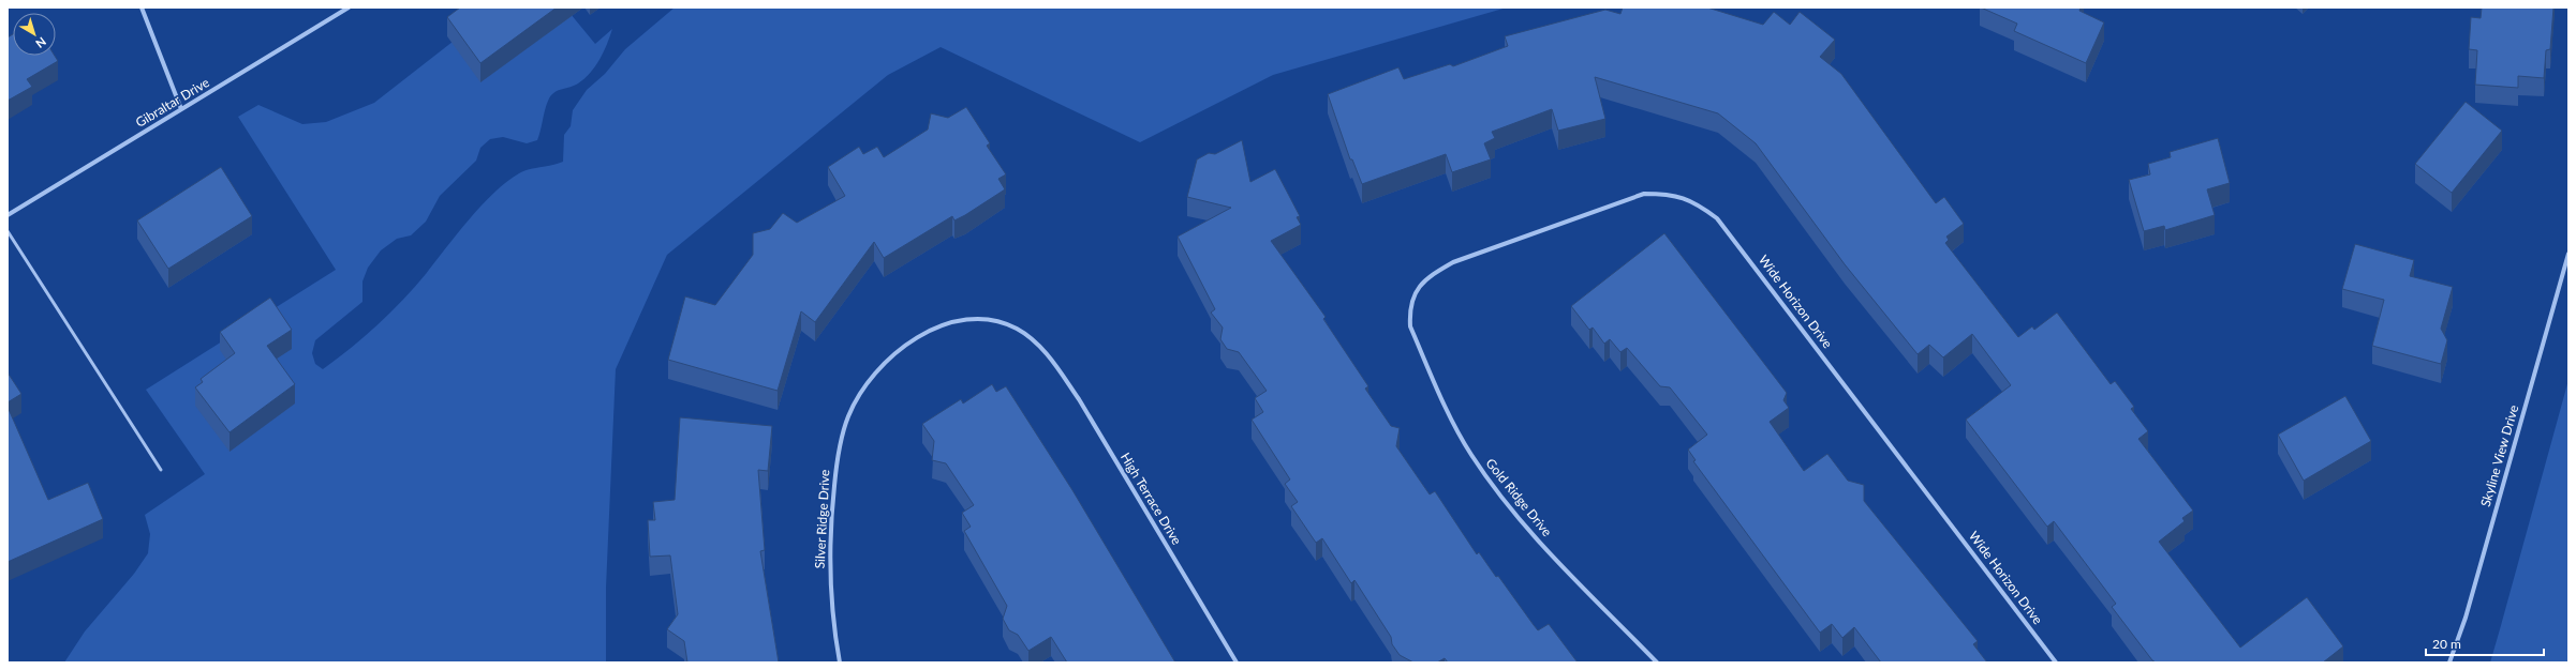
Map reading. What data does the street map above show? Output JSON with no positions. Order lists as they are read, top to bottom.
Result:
{
  "streets": {
    "street": [
      "Gibraltar Drive",
      "Wide Horizon Drive",
      "Skyline View Drive",
      "Gold Ridge Drive",
      "High Terrace Drive",
      "Silver Ridge Drive"
    ]
  },
  "crossings": [
    ["Wide Horizon Drive", "Gold Ridge Drive"],
    ["High Terrace Drive", "Silver Ridge Drive"]
  ],
  "scale_bar": "20 m",
  "north": "bottom right"
}
